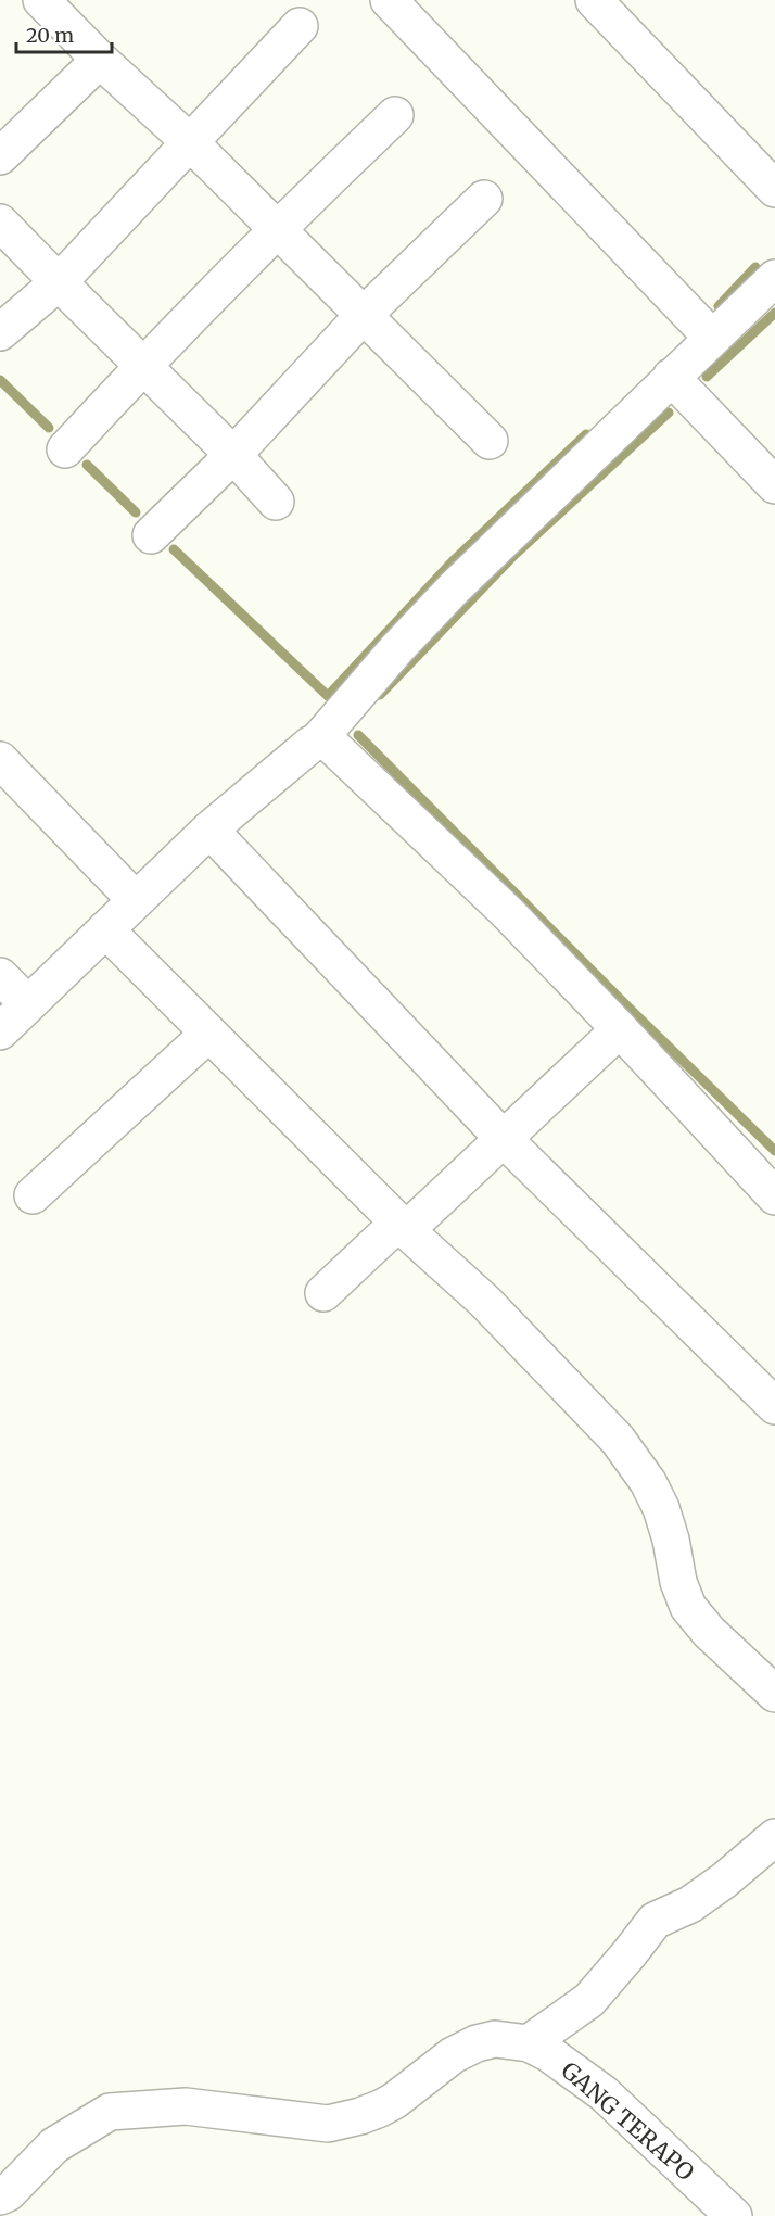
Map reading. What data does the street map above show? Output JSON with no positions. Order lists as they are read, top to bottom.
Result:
{
  "streets": {
    "street": ["GANG TERAPO"]
  },
  "scale_bar": "20 m"
}
